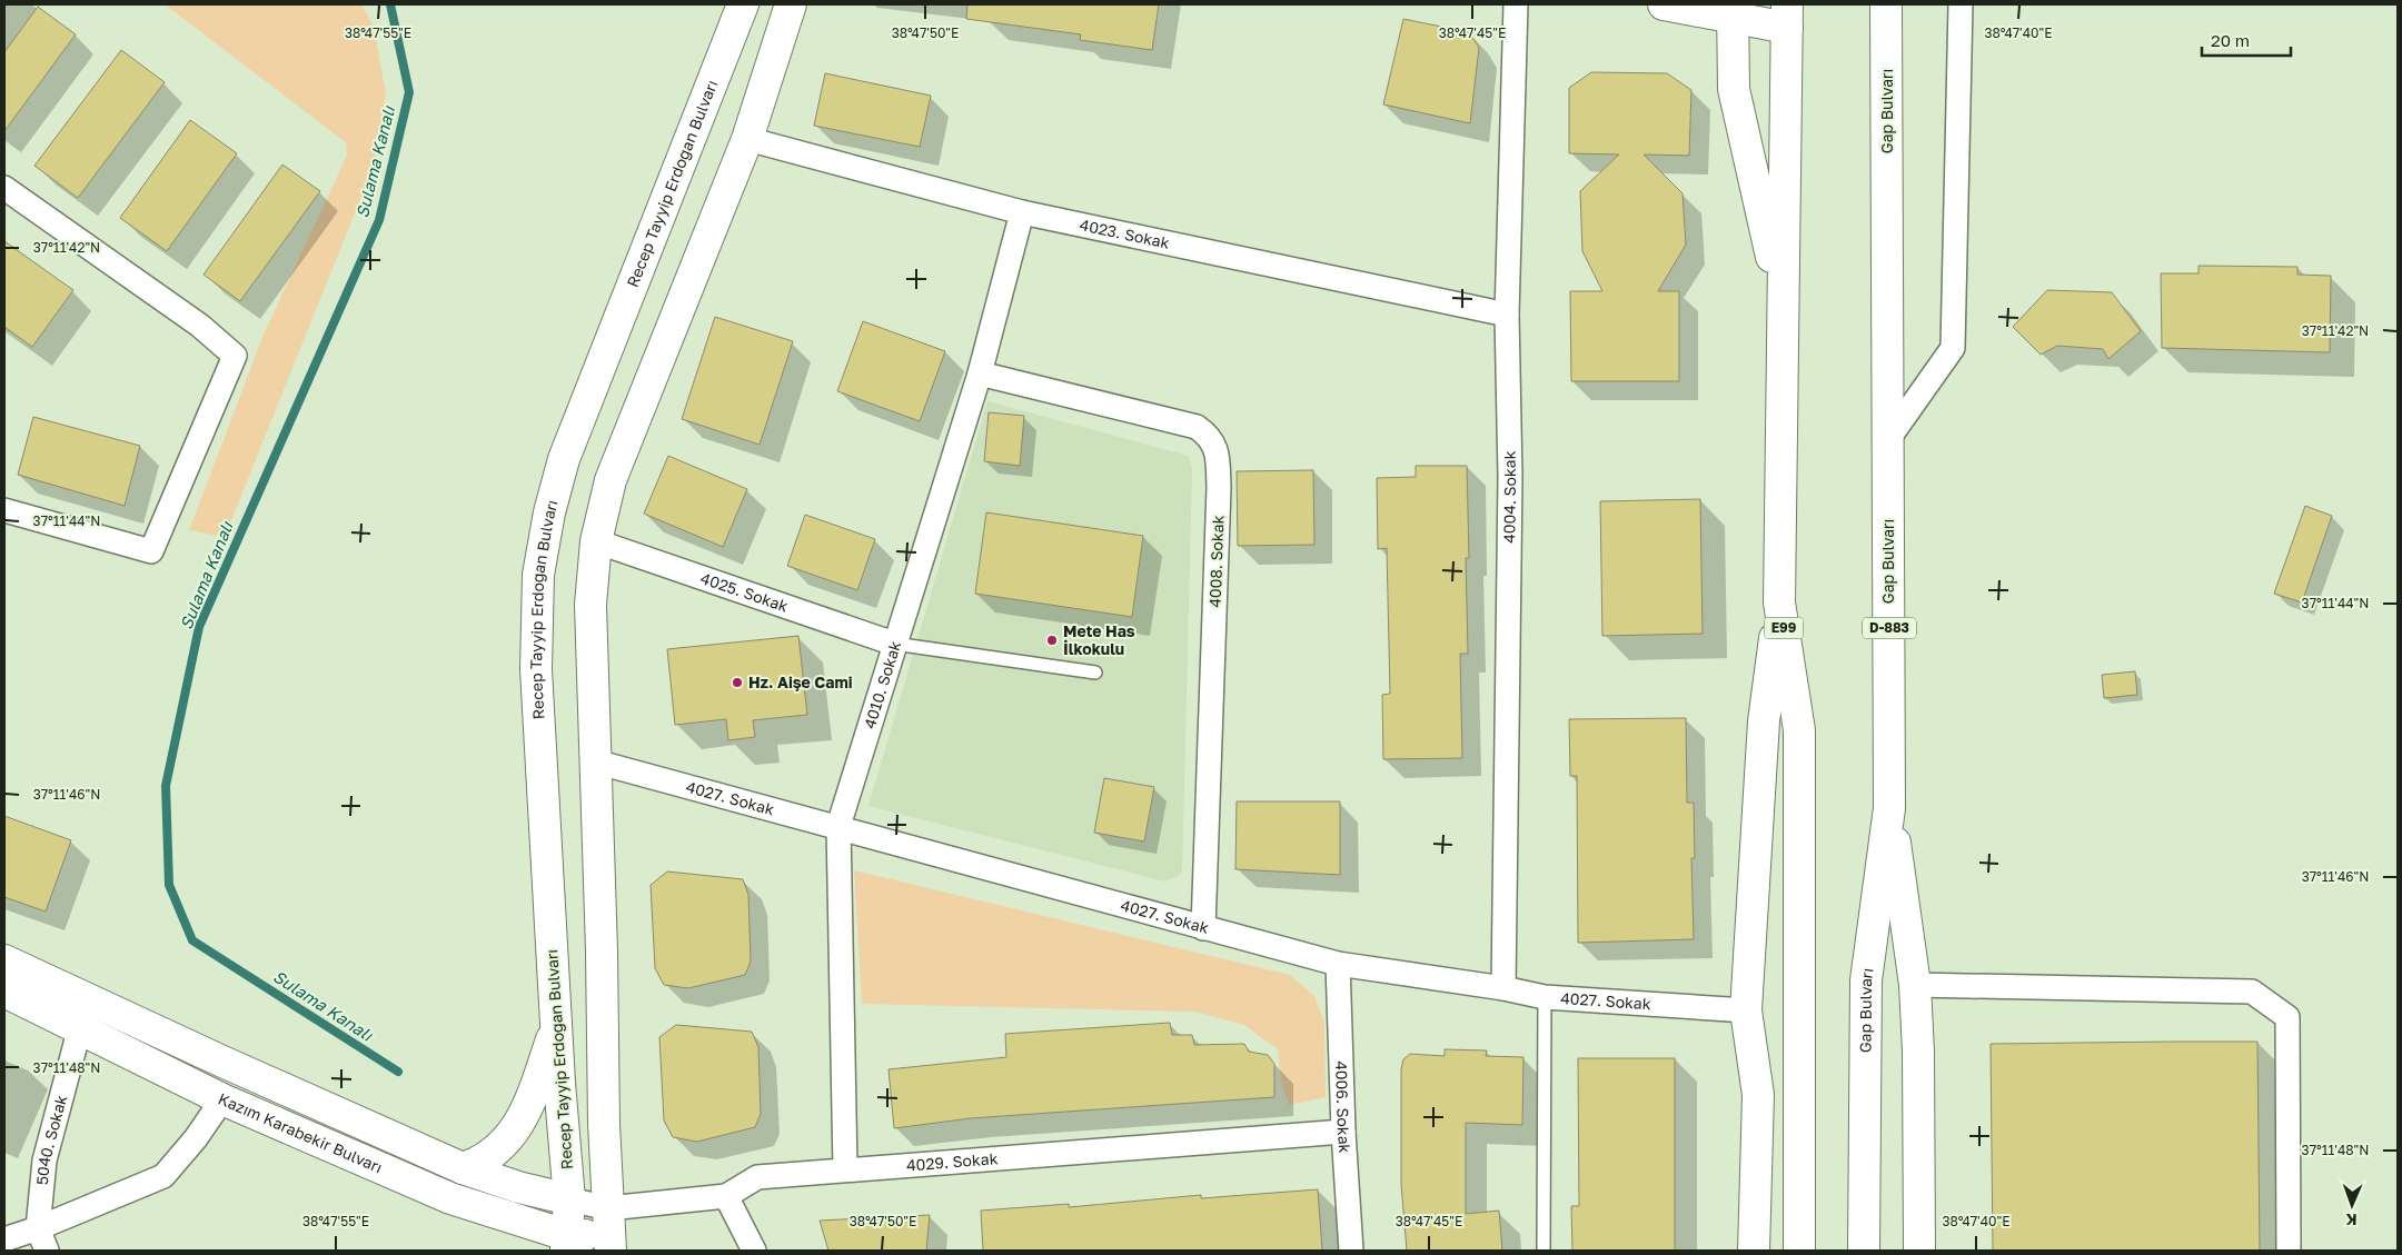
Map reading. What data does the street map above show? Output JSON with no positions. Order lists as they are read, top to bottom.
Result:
{
  "streets": {
    "main road": [
      "Gap Bulvarı",
      "Recep Tayyip Erdoğan Bulvarı",
      "E99",
      "D-883",
      "Kazım Karabekir Bulvarı"
    ],
    "street": [
      "4023. Sokak",
      "4004. Sokak",
      "4008. Sokak",
      "4025. Sokak",
      "4010. Sokak",
      "4027. Sokak",
      "4006. Sokak",
      "5040. Sokak",
      "4029. Sokak"
    ]
  },
  "crossings": [
    ["Recep Tayyip Erdoğan Bulvarı", "Kazım Karabekir Bulvarı"],
    ["Recep Tayyip Erdoğan Bulvarı", "4029. Sokak"],
    ["4023. Sokak", "4004. Sokak"],
    ["4023. Sokak", "4010. Sokak"],
    ["4004. Sokak", "4027. Sokak"],
    ["4008. Sokak", "4010. Sokak"],
    ["4008. Sokak", "4027. Sokak"],
    ["4025. Sokak", "4010. Sokak"],
    ["4010. Sokak", "4027. Sokak"],
    ["4010. Sokak", "4029. Sokak"],
    ["4027. Sokak", "4006. Sokak"],
    ["4006. Sokak", "4029. Sokak"],
    ["Kazım Karabekir Bulvarı", "5040. Sokak"],
    ["Kazım Karabekir Bulvarı", "4029. Sokak"]
  ],
  "water": ["Sulama Kanalı"],
  "places": ["Mete Has İlkokulu", "Hz. Aişe Cami"],
  "scale_bar": "20 m",
  "north": "bottom",
  "coordinates": [
    "38°47'55\"E",
    "38°47'50\"E",
    "38°47'45\"E",
    "38°47'40\"E",
    "37°11'42\"N",
    "37°11'44\"N",
    "37°11'46\"N",
    "37°11'48\"N"
  ]
}
